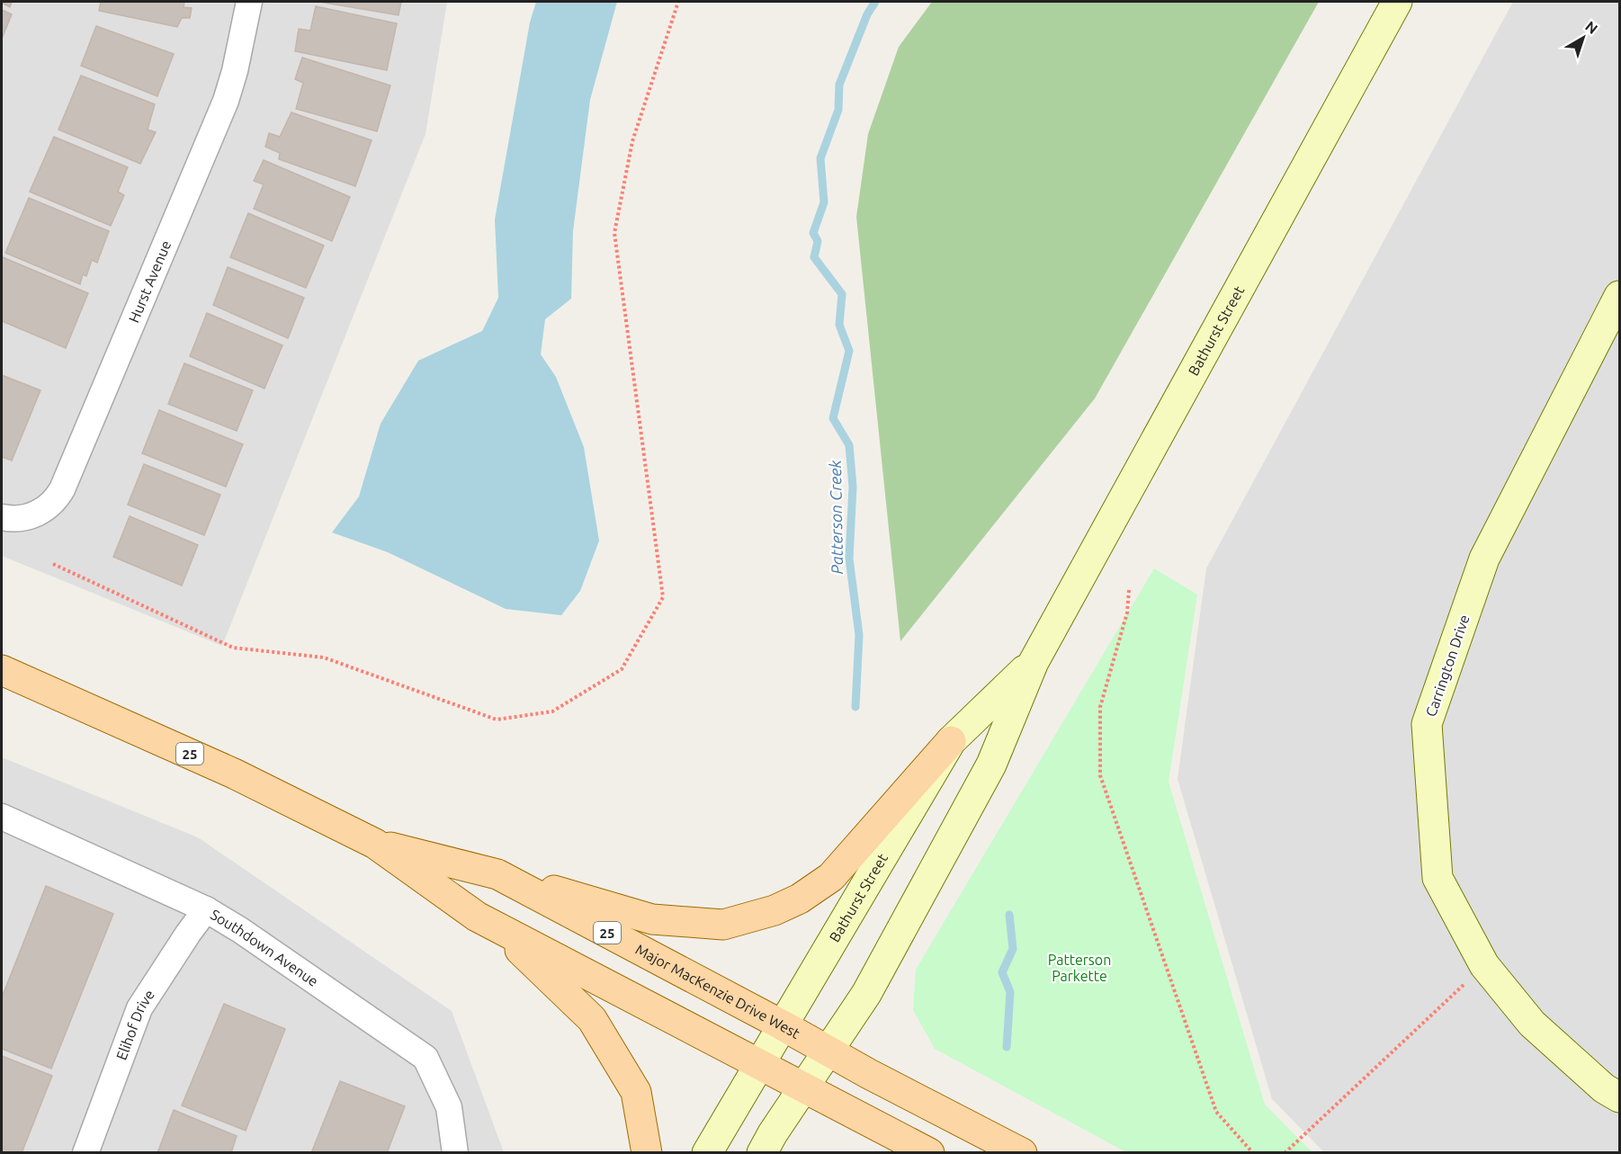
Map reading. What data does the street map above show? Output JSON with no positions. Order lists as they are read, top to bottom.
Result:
{
  "streets": {
    "main road": [
      "Bathurst Street",
      "Carrington Drive",
      "25",
      "Major MacKenzie Drive West"
    ],
    "street": ["Hurst Avenue", "Southdown Avenue", "Elihof Drive"]
  },
  "crossings": [
    ["Bathurst Street", "Major MacKenzie Drive West"],
    ["Southdown Avenue", "Elihof Drive"]
  ],
  "water": ["Patterson Creek"],
  "parks": ["Patterson Parkette"],
  "north": "top right"
}
